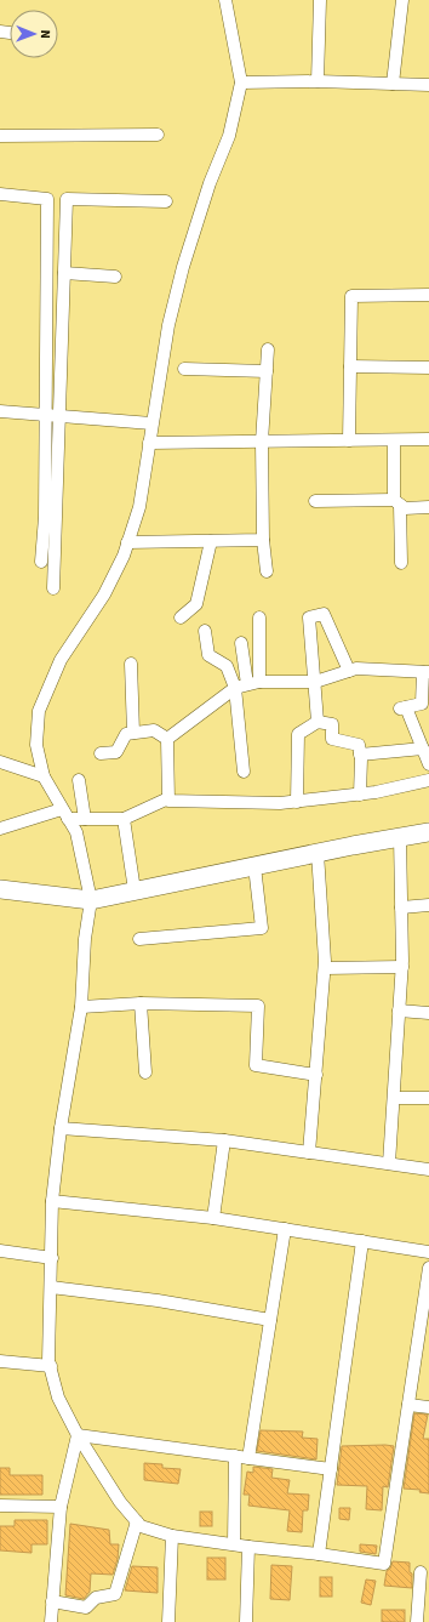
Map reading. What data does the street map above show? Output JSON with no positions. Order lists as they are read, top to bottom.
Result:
{
  "north": "right"
}
